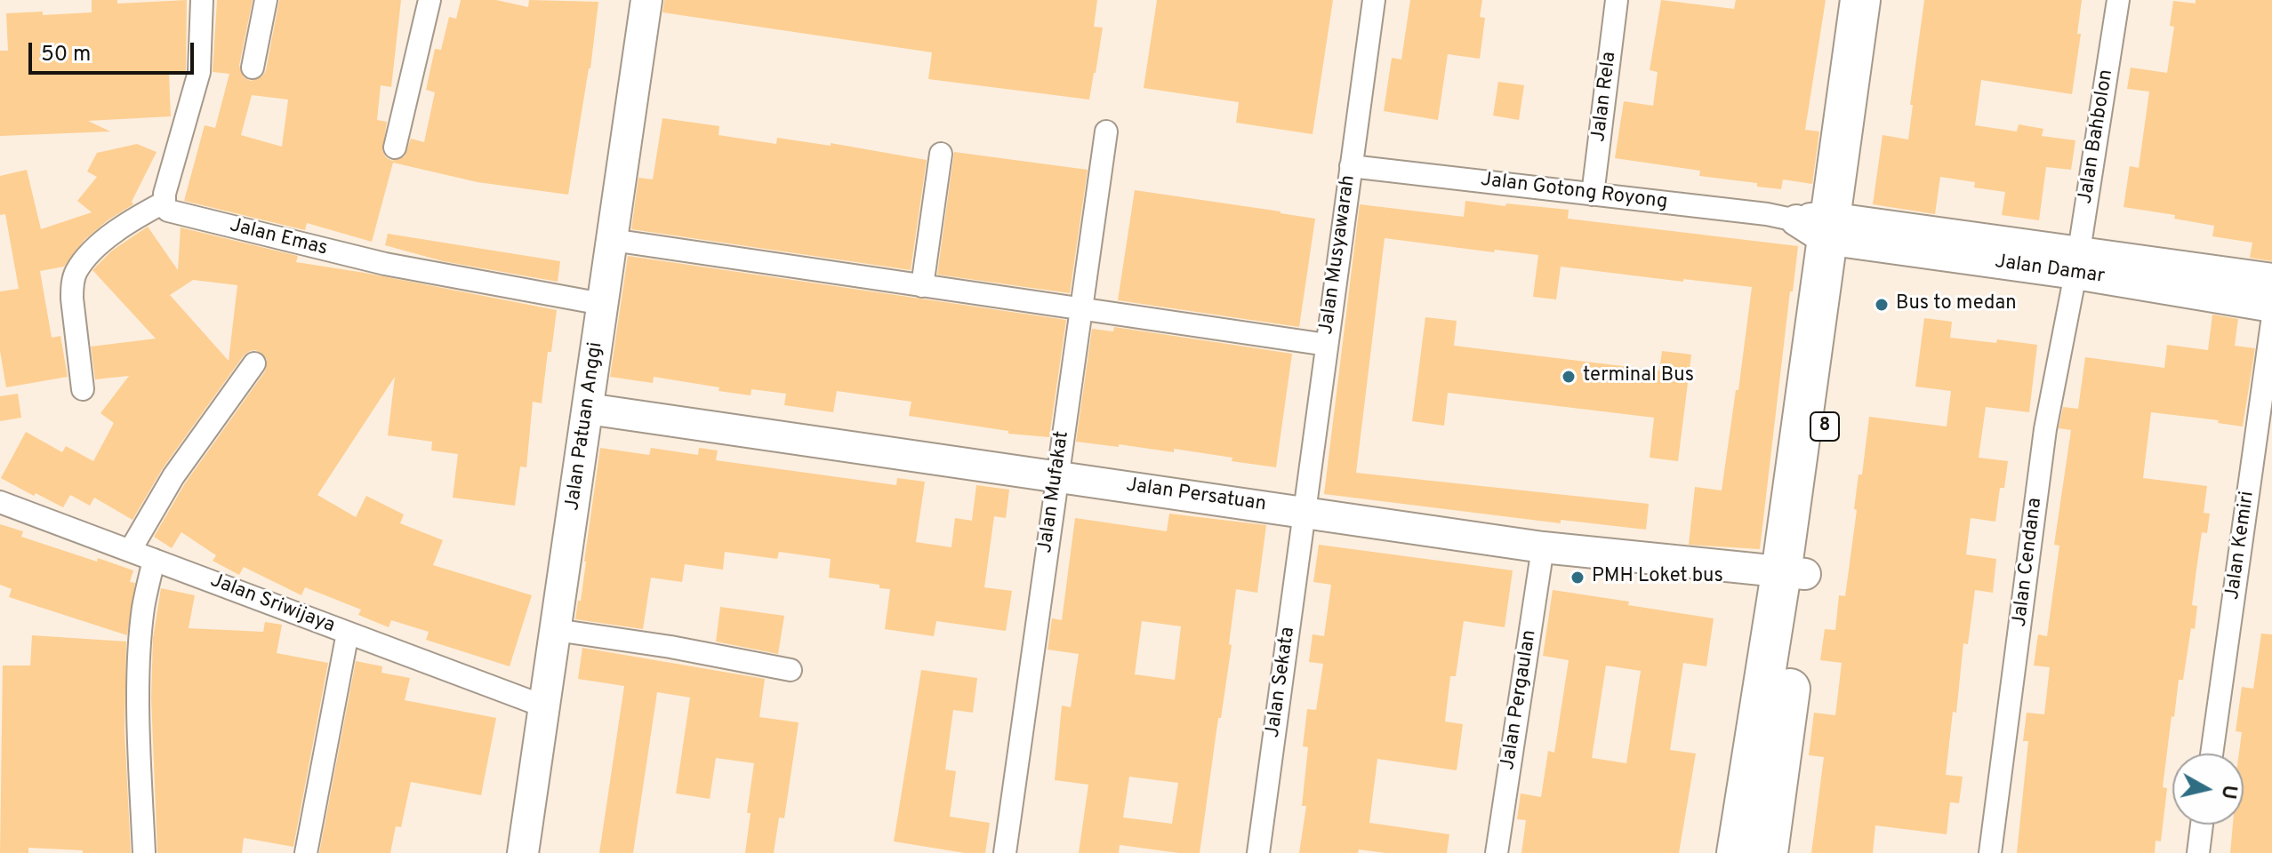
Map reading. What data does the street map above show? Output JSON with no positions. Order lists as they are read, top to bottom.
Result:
{
  "streets": {
    "highway": ["8"],
    "street": [
      "Jalan Rela",
      "Jalan Bahbolon",
      "Jalan Gotong Royong",
      "Jalan Emas",
      "Jalan Musyawarah",
      "Jalan Damar",
      "Jalan Patuan Anggi",
      "Jalan Mufakat",
      "Jalan Persatuan",
      "Jalan Kemiri",
      "Jalan Cendana",
      "Jalan Sriwijaya",
      "Jalan Sekata",
      "Jalan Pergaulan"
    ]
  },
  "crossings": [
    ["Jalan Rela", "Jalan Gotong Royong"],
    ["Jalan Bahbolon", "Jalan Damar"],
    ["Jalan Bahbolon", "Jalan Cendana"],
    ["Jalan Gotong Royong", "Jalan Musyawarah"],
    ["Jalan Gotong Royong", "Jalan Damar"],
    ["Jalan Gotong Royong", "8"],
    ["Jalan Emas", "Jalan Patuan Anggi"],
    ["Jalan Musyawarah", "Jalan Persatuan"],
    ["Jalan Musyawarah", "Jalan Sekata"],
    ["Jalan Damar", "8"],
    ["Jalan Damar", "Jalan Cendana"],
    ["Jalan Patuan Anggi", "Jalan Persatuan"],
    ["Jalan Patuan Anggi", "Jalan Sriwijaya"],
    ["8", "Jalan Persatuan"],
    ["Jalan Mufakat", "Jalan Persatuan"],
    ["Jalan Persatuan", "Jalan Sekata"],
    ["Jalan Persatuan", "Jalan Pergaulan"]
  ],
  "places": ["Bus to medan", "terminal Bus", "PMH Loket bus"],
  "scale_bar": "50 m",
  "north": "right"
}
